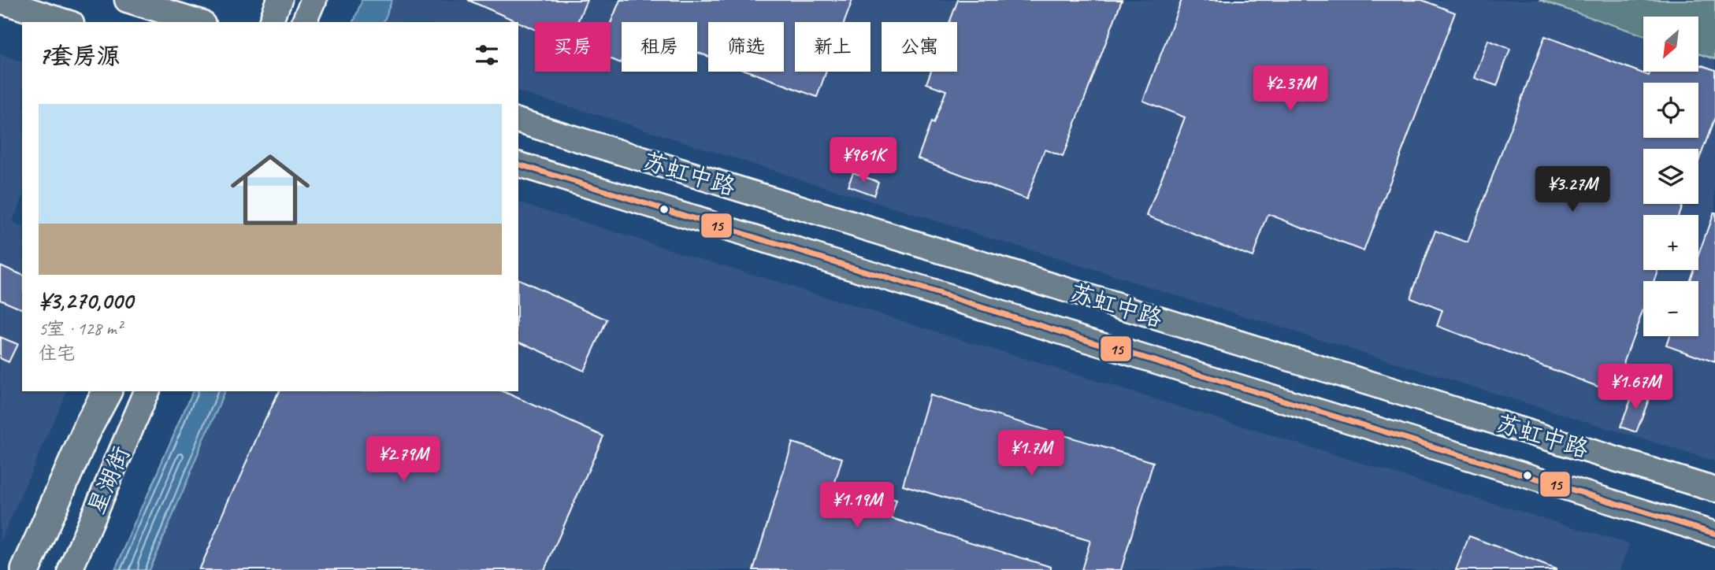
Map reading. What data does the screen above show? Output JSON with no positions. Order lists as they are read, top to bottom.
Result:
{
  "streets": {
    "main road": ["苏虹中路", "星湖街"]
  },
  "lines": ["transit line 15"],
  "north": "bottom left",
  "page": {
    "map_buttons": ["+", "−"],
    "chip": [
      "买房",
      "租房",
      "筛选",
      "新上",
      "公寓"
    ],
    "heading": "7套房源",
    "price": [
      "¥2.37M",
      "¥961K",
      "¥3.27M",
      "¥1.67M",
      "¥1.7M",
      "¥2.79M",
      "¥1.19M"
    ],
    "list": [
      {
        "name": "¥3,270,000",
        "note": "5室 · 128 m² · 住宅"
      }
    ]
  }
}
